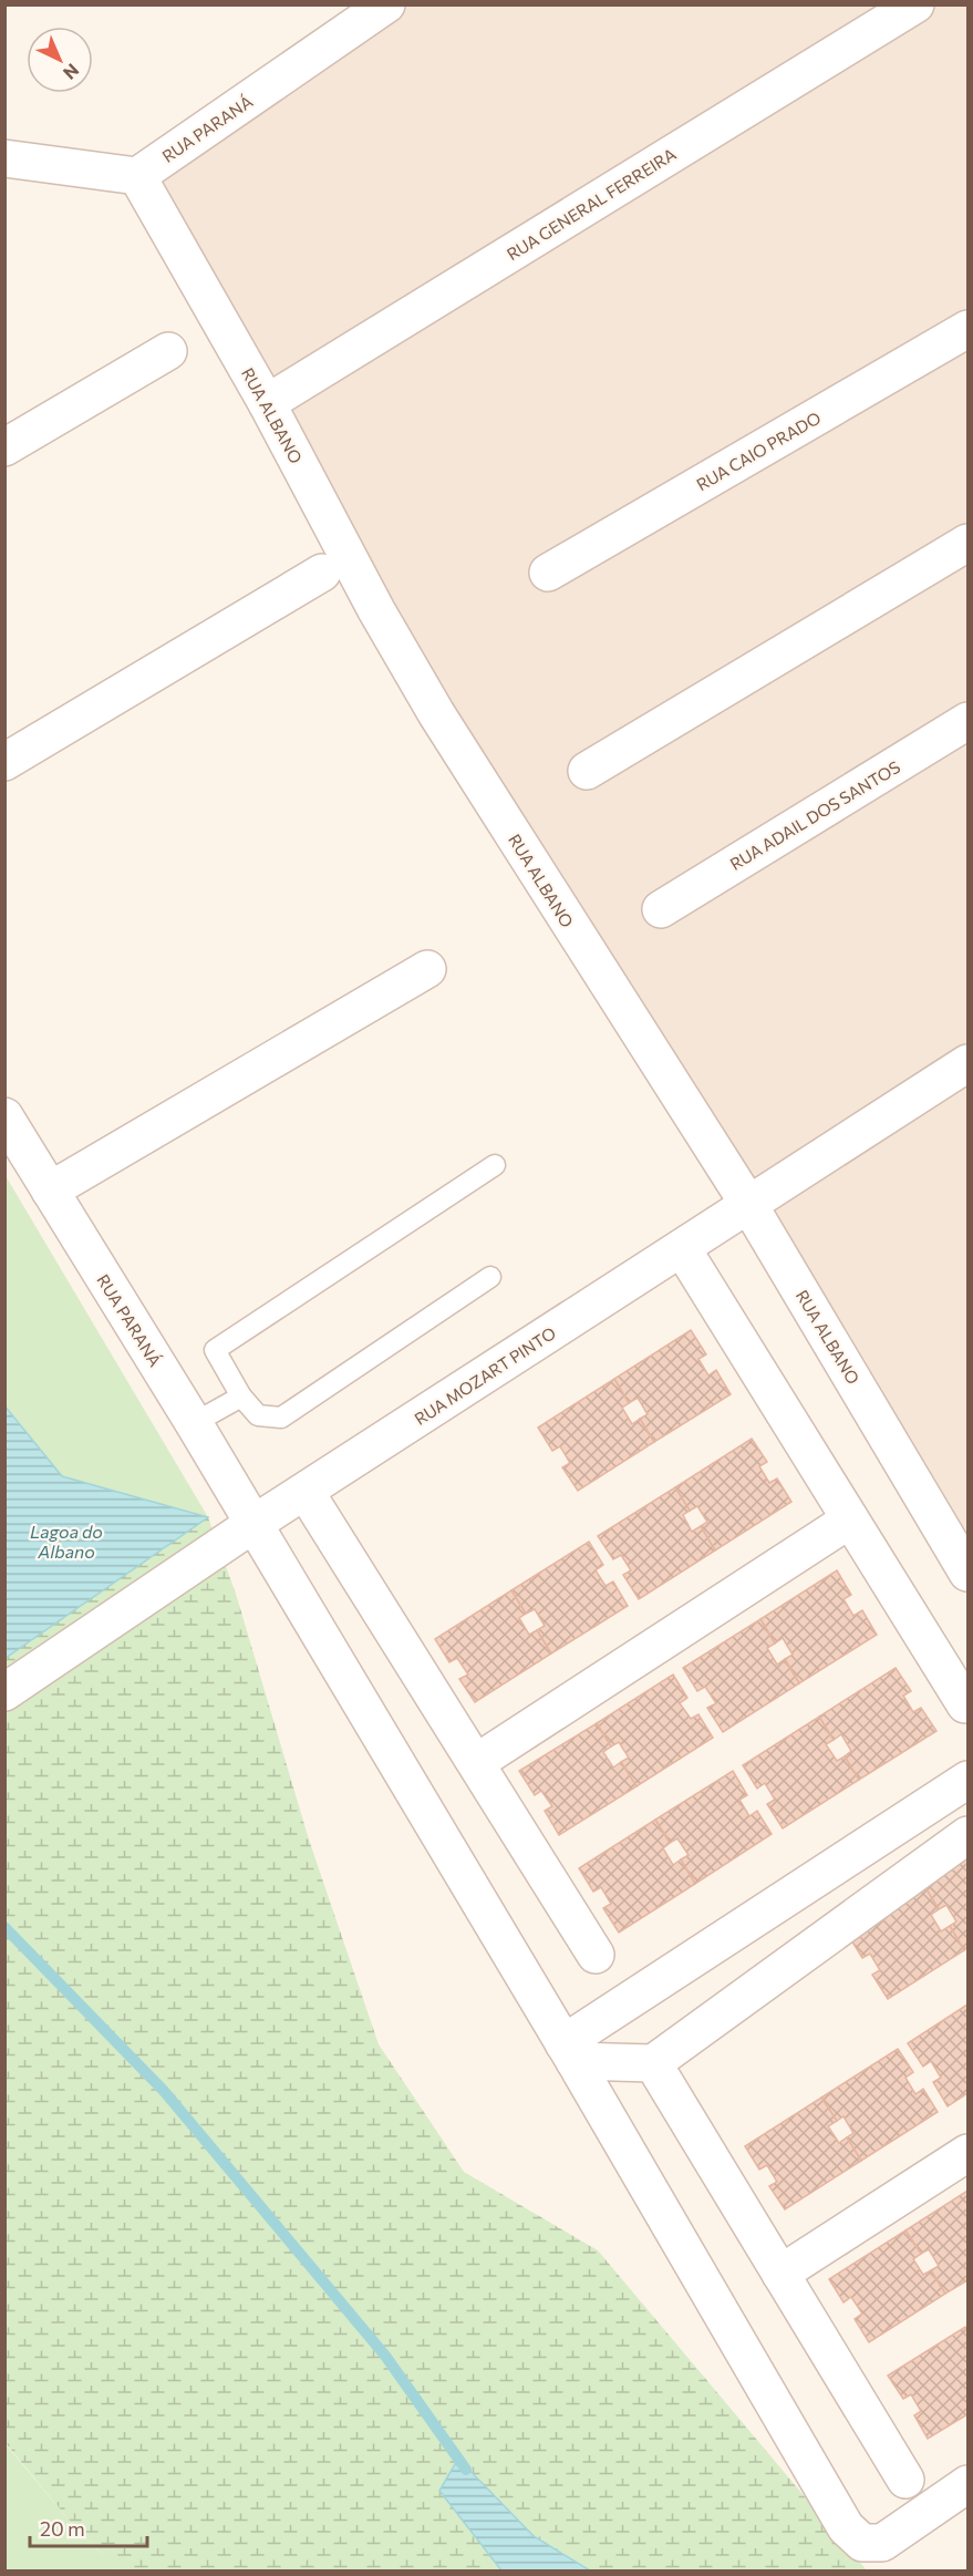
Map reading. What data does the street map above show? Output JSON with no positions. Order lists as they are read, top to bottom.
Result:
{
  "streets": {
    "street": [
      "RUA PARANÁ",
      "RUA GENERAL FERREIRA",
      "RUA ALBANO",
      "RUA CAIO PRADO",
      "RUA ADAIL DOS SANTOS",
      "RUA MOZART PINTO"
    ]
  },
  "crossings": [
    ["RUA PARANÁ", "RUA ALBANO"],
    ["RUA PARANÁ", "RUA MOZART PINTO"],
    ["RUA GENERAL FERREIRA", "RUA ALBANO"],
    ["RUA ALBANO", "RUA MOZART PINTO"]
  ],
  "water": ["Lagoa do Albano"],
  "scale_bar": "20 m",
  "north": "bottom right"
}
